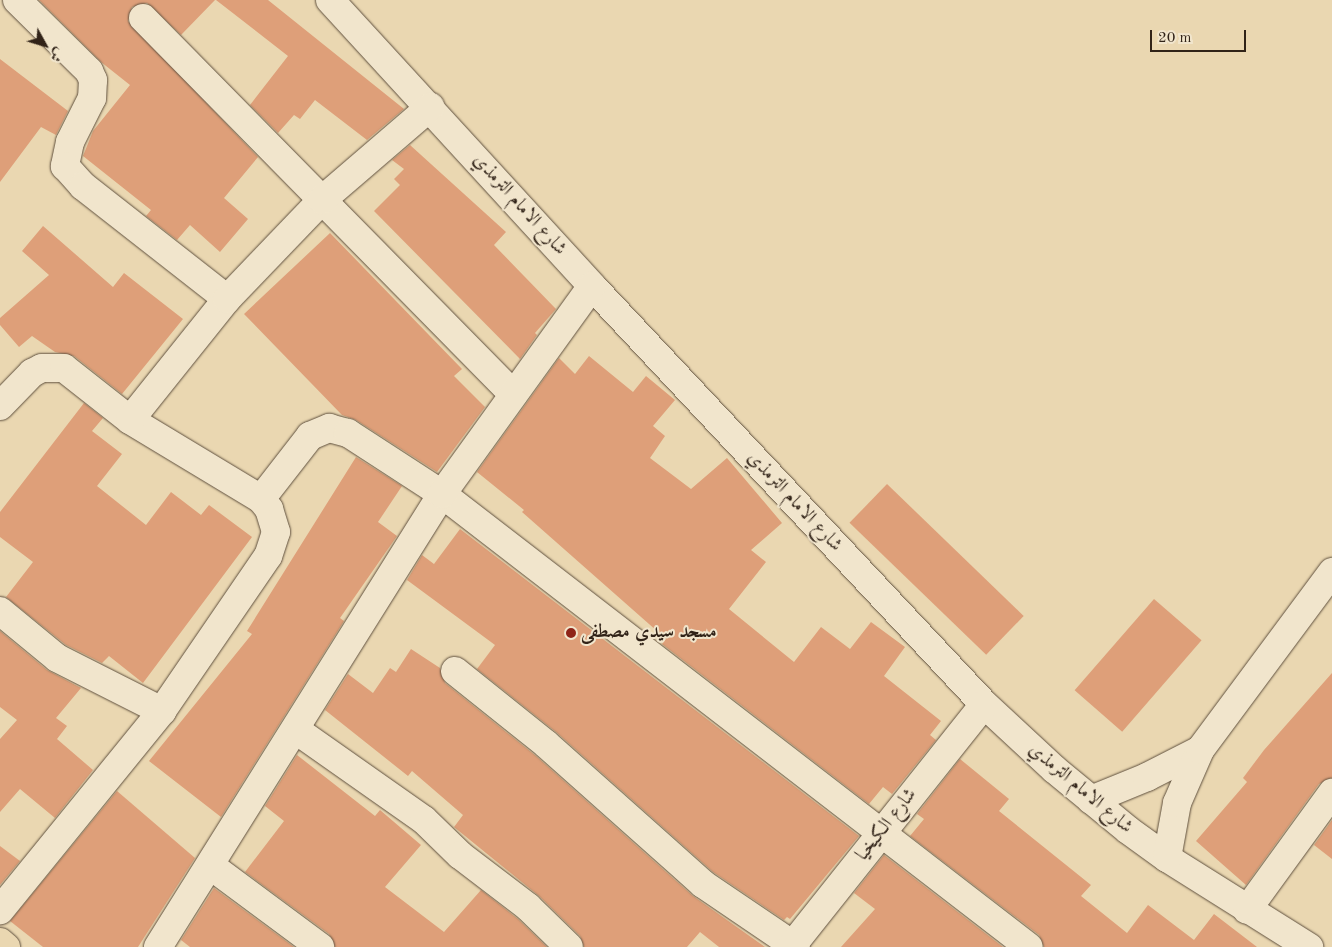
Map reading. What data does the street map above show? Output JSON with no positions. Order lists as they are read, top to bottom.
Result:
{
  "streets": {
    "street": ["شارع الامام الترمذي", "شارع الكيخيا"]
  },
  "crossings": [
    ["شارع الامام الترمذي", "شارع الكيخيا"]
  ],
  "places": ["مسجد سيدي مصطفى"],
  "scale_bar": "20 m",
  "north": "bottom right"
}
